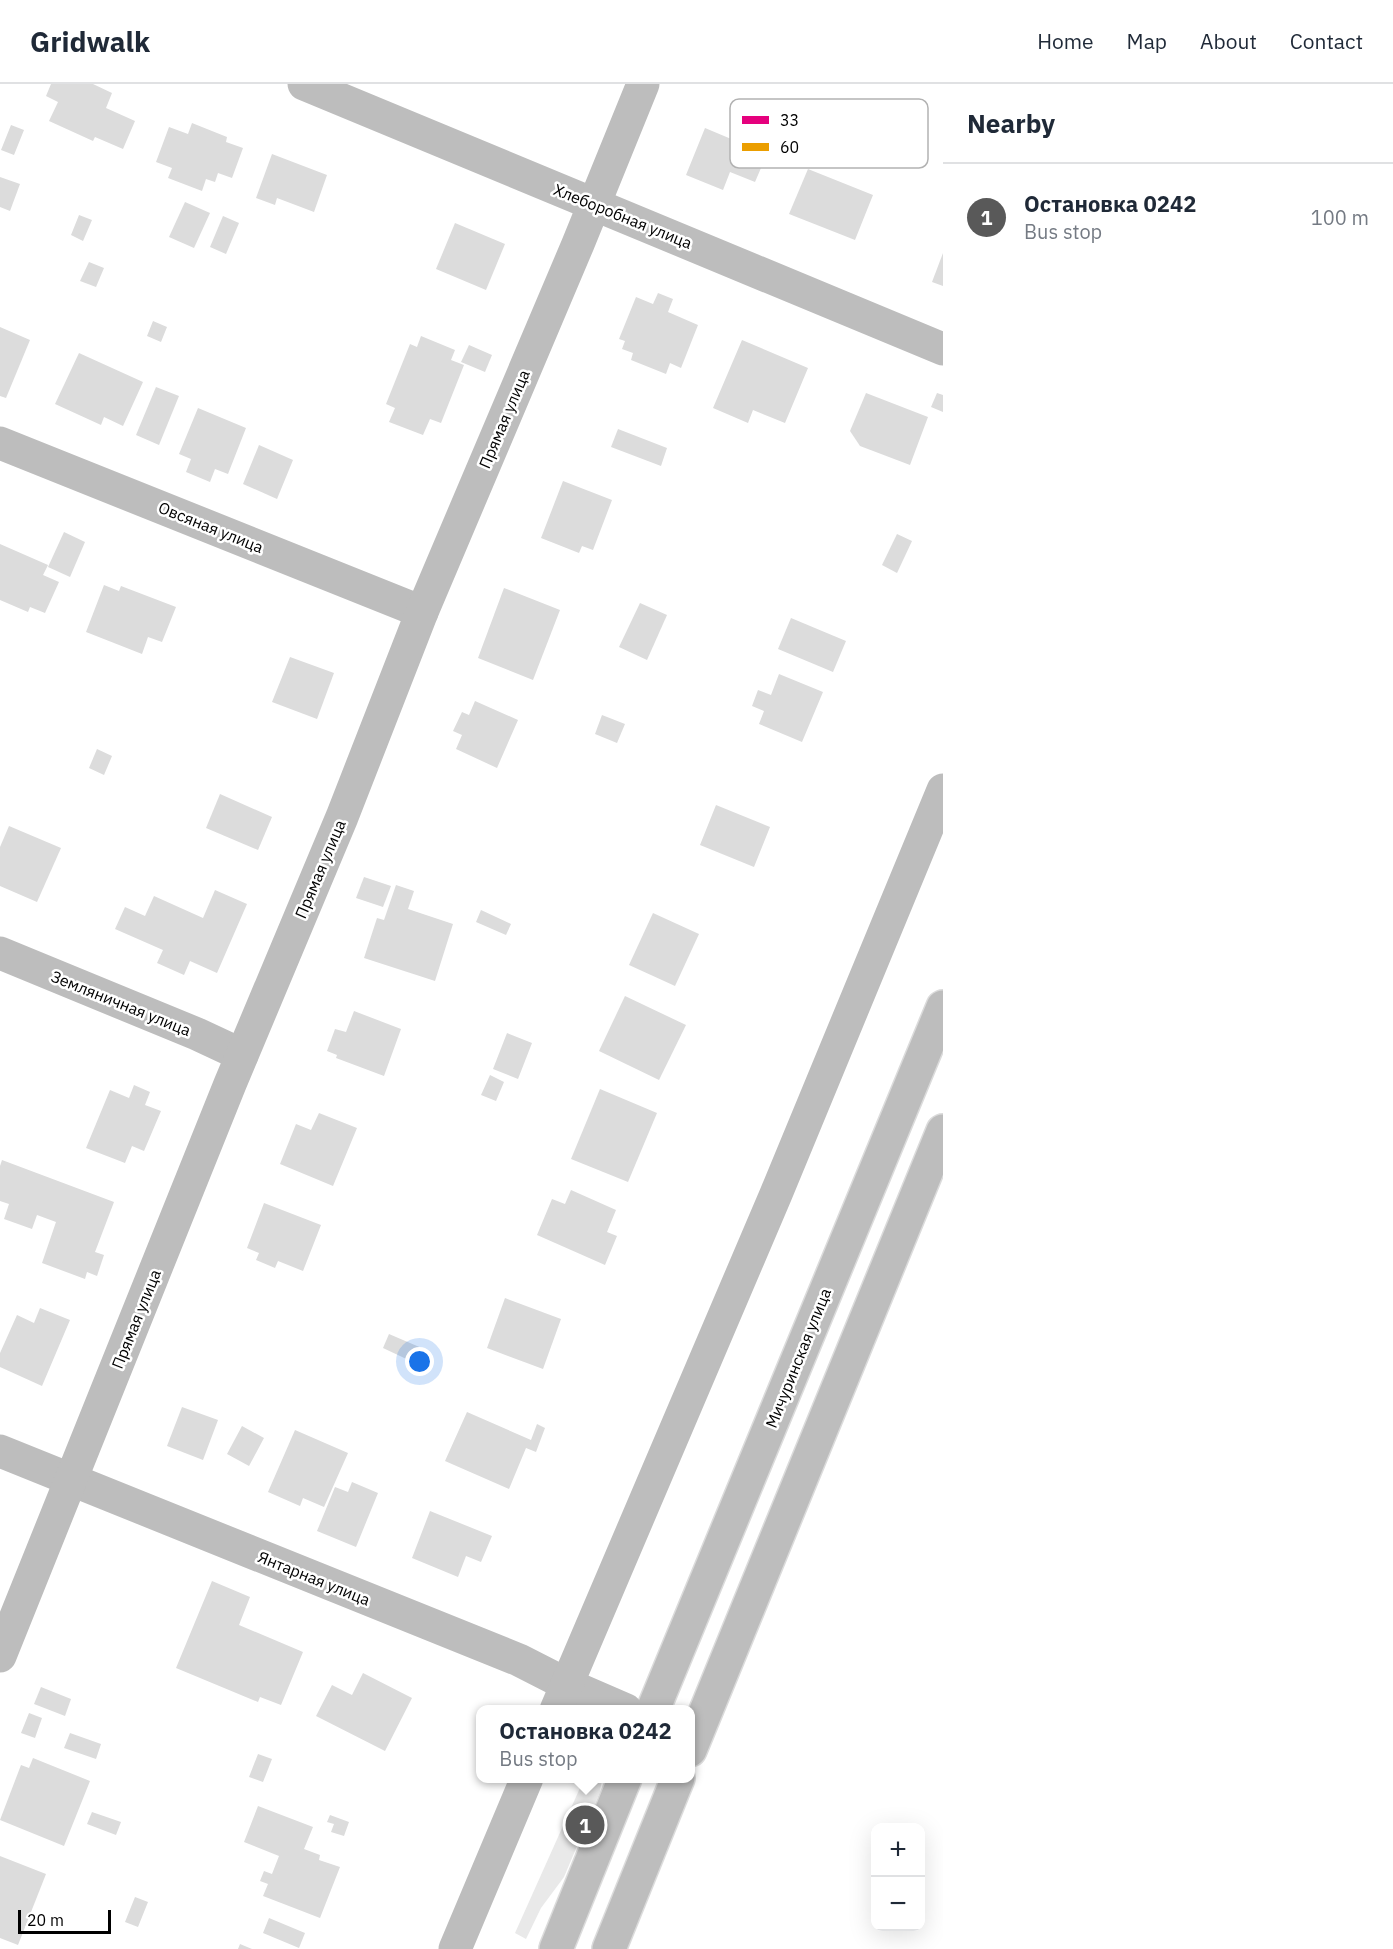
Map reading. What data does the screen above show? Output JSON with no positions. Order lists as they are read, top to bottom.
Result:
{
  "streets": {
    "street": [
      "Хлеборобная улица",
      "Прямая улица",
      "Овсяная улица",
      "Земляничная улица",
      "Мичуринская улица",
      "Янтарная улица"
    ]
  },
  "crossings": [
    ["Хлеборобная улица", "Прямая улица"],
    ["Прямая улица", "Овсяная улица"],
    ["Прямая улица", "Земляничная улица"],
    ["Прямая улица", "Янтарная улица"]
  ],
  "legend": ["33", "60"],
  "scale_bar": "20 m",
  "page": {
    "header": "Gridwalk",
    "nav": [
      "Home",
      "Map",
      "About",
      "Contact"
    ],
    "heading": "Nearby",
    "list": [
      {
        "mark": "1",
        "name": "Остановка 0242",
        "note": "Bus stop",
        "value": "100 m"
      }
    ],
    "popup": ["Остановка 0242", "Bus stop"],
    "pins": "1",
    "map_buttons": ["+", "−"],
    "scale": "20 m"
  }
}
